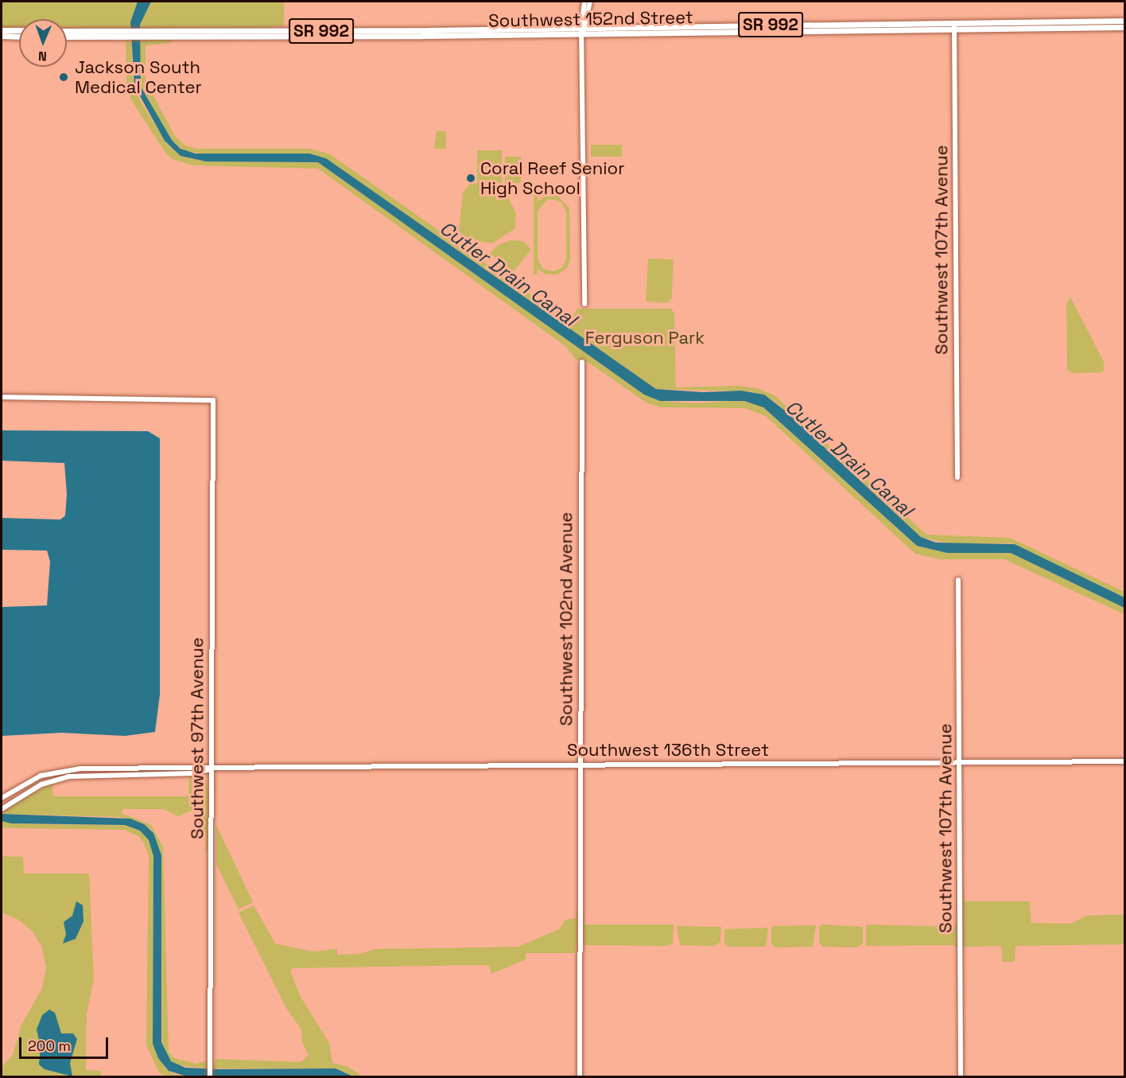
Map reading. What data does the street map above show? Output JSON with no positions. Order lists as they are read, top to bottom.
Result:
{
  "streets": {
    "main road": ["Southwest 152nd Street", "SR 992"],
    "street": [
      "Southwest 107th Avenue",
      "Southwest 102nd Avenue",
      "Southwest 97th Avenue",
      "Southwest 136th Street"
    ]
  },
  "crossings": [
    ["Southwest 152nd Street", "Southwest 107th Avenue"],
    ["Southwest 107th Avenue", "Southwest 136th Street"],
    ["Southwest 102nd Avenue", "Southwest 136th Street"],
    ["Southwest 97th Avenue", "Southwest 136th Street"]
  ],
  "water": ["Cutler Drain Canal"],
  "parks": ["Ferguson Park"],
  "places": ["Jackson South Medical Center", "Coral Reef Senior High School"],
  "scale_bar": "200 m",
  "north": "bottom"
}
